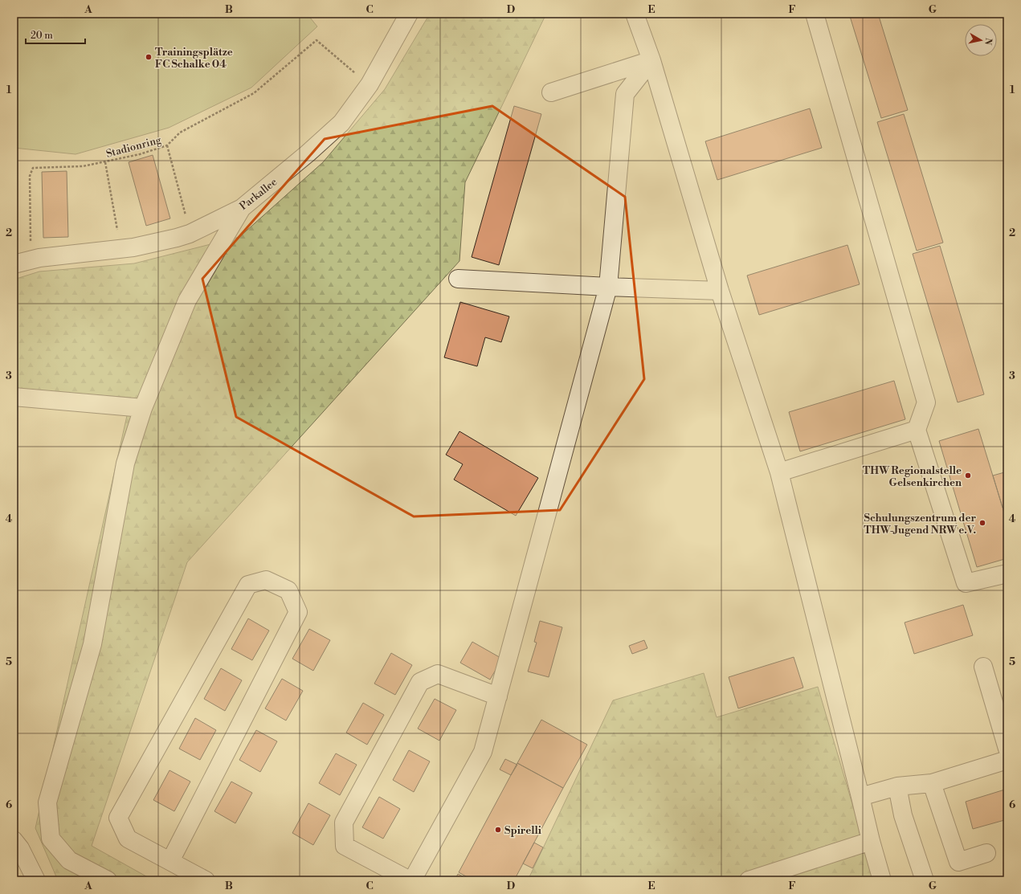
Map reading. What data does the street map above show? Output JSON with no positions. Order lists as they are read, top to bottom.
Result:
{
  "streets": {
    "street": ["Parkallee"],
    "path": ["Stadionring"]
  },
  "crossings": [
    ["Stadionring", "Parkallee"]
  ],
  "places": [
    "Trainingsplätze FC Schalke 04",
    "THW Regionalstelle Gelsenkirchen",
    "Schulungszentrum der THW-Jugend NRW e.V.",
    "Spirelli"
  ],
  "scale_bar": "20 m",
  "north": "right",
  "grid": {
    "columns": [
      "A",
      "B",
      "C",
      "D",
      "E",
      "F",
      "G"
    ],
    "rows": [
      "1",
      "2",
      "3",
      "4",
      "5",
      "6"
    ]
  }
}
